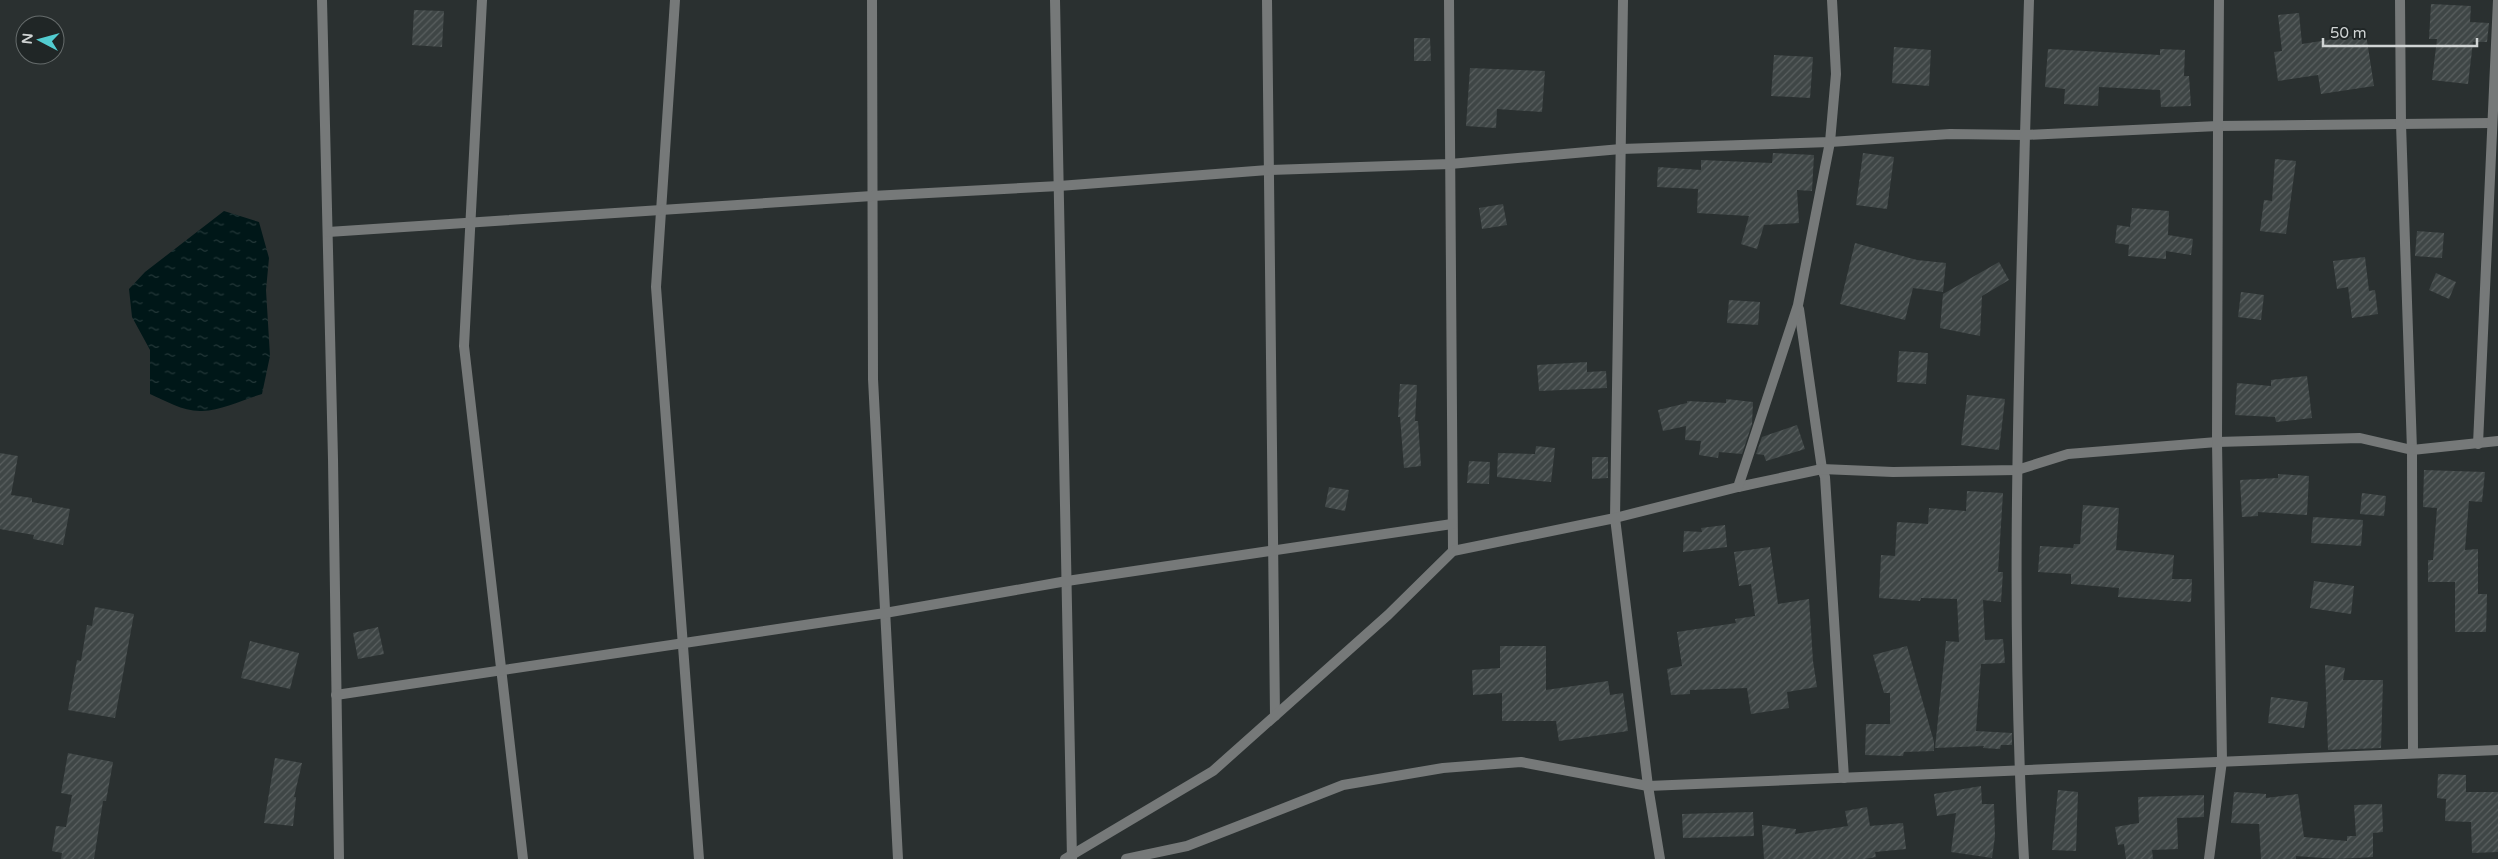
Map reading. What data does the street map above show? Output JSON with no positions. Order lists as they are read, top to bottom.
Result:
{
  "scale_bar": "50 m",
  "north": "left"
}
